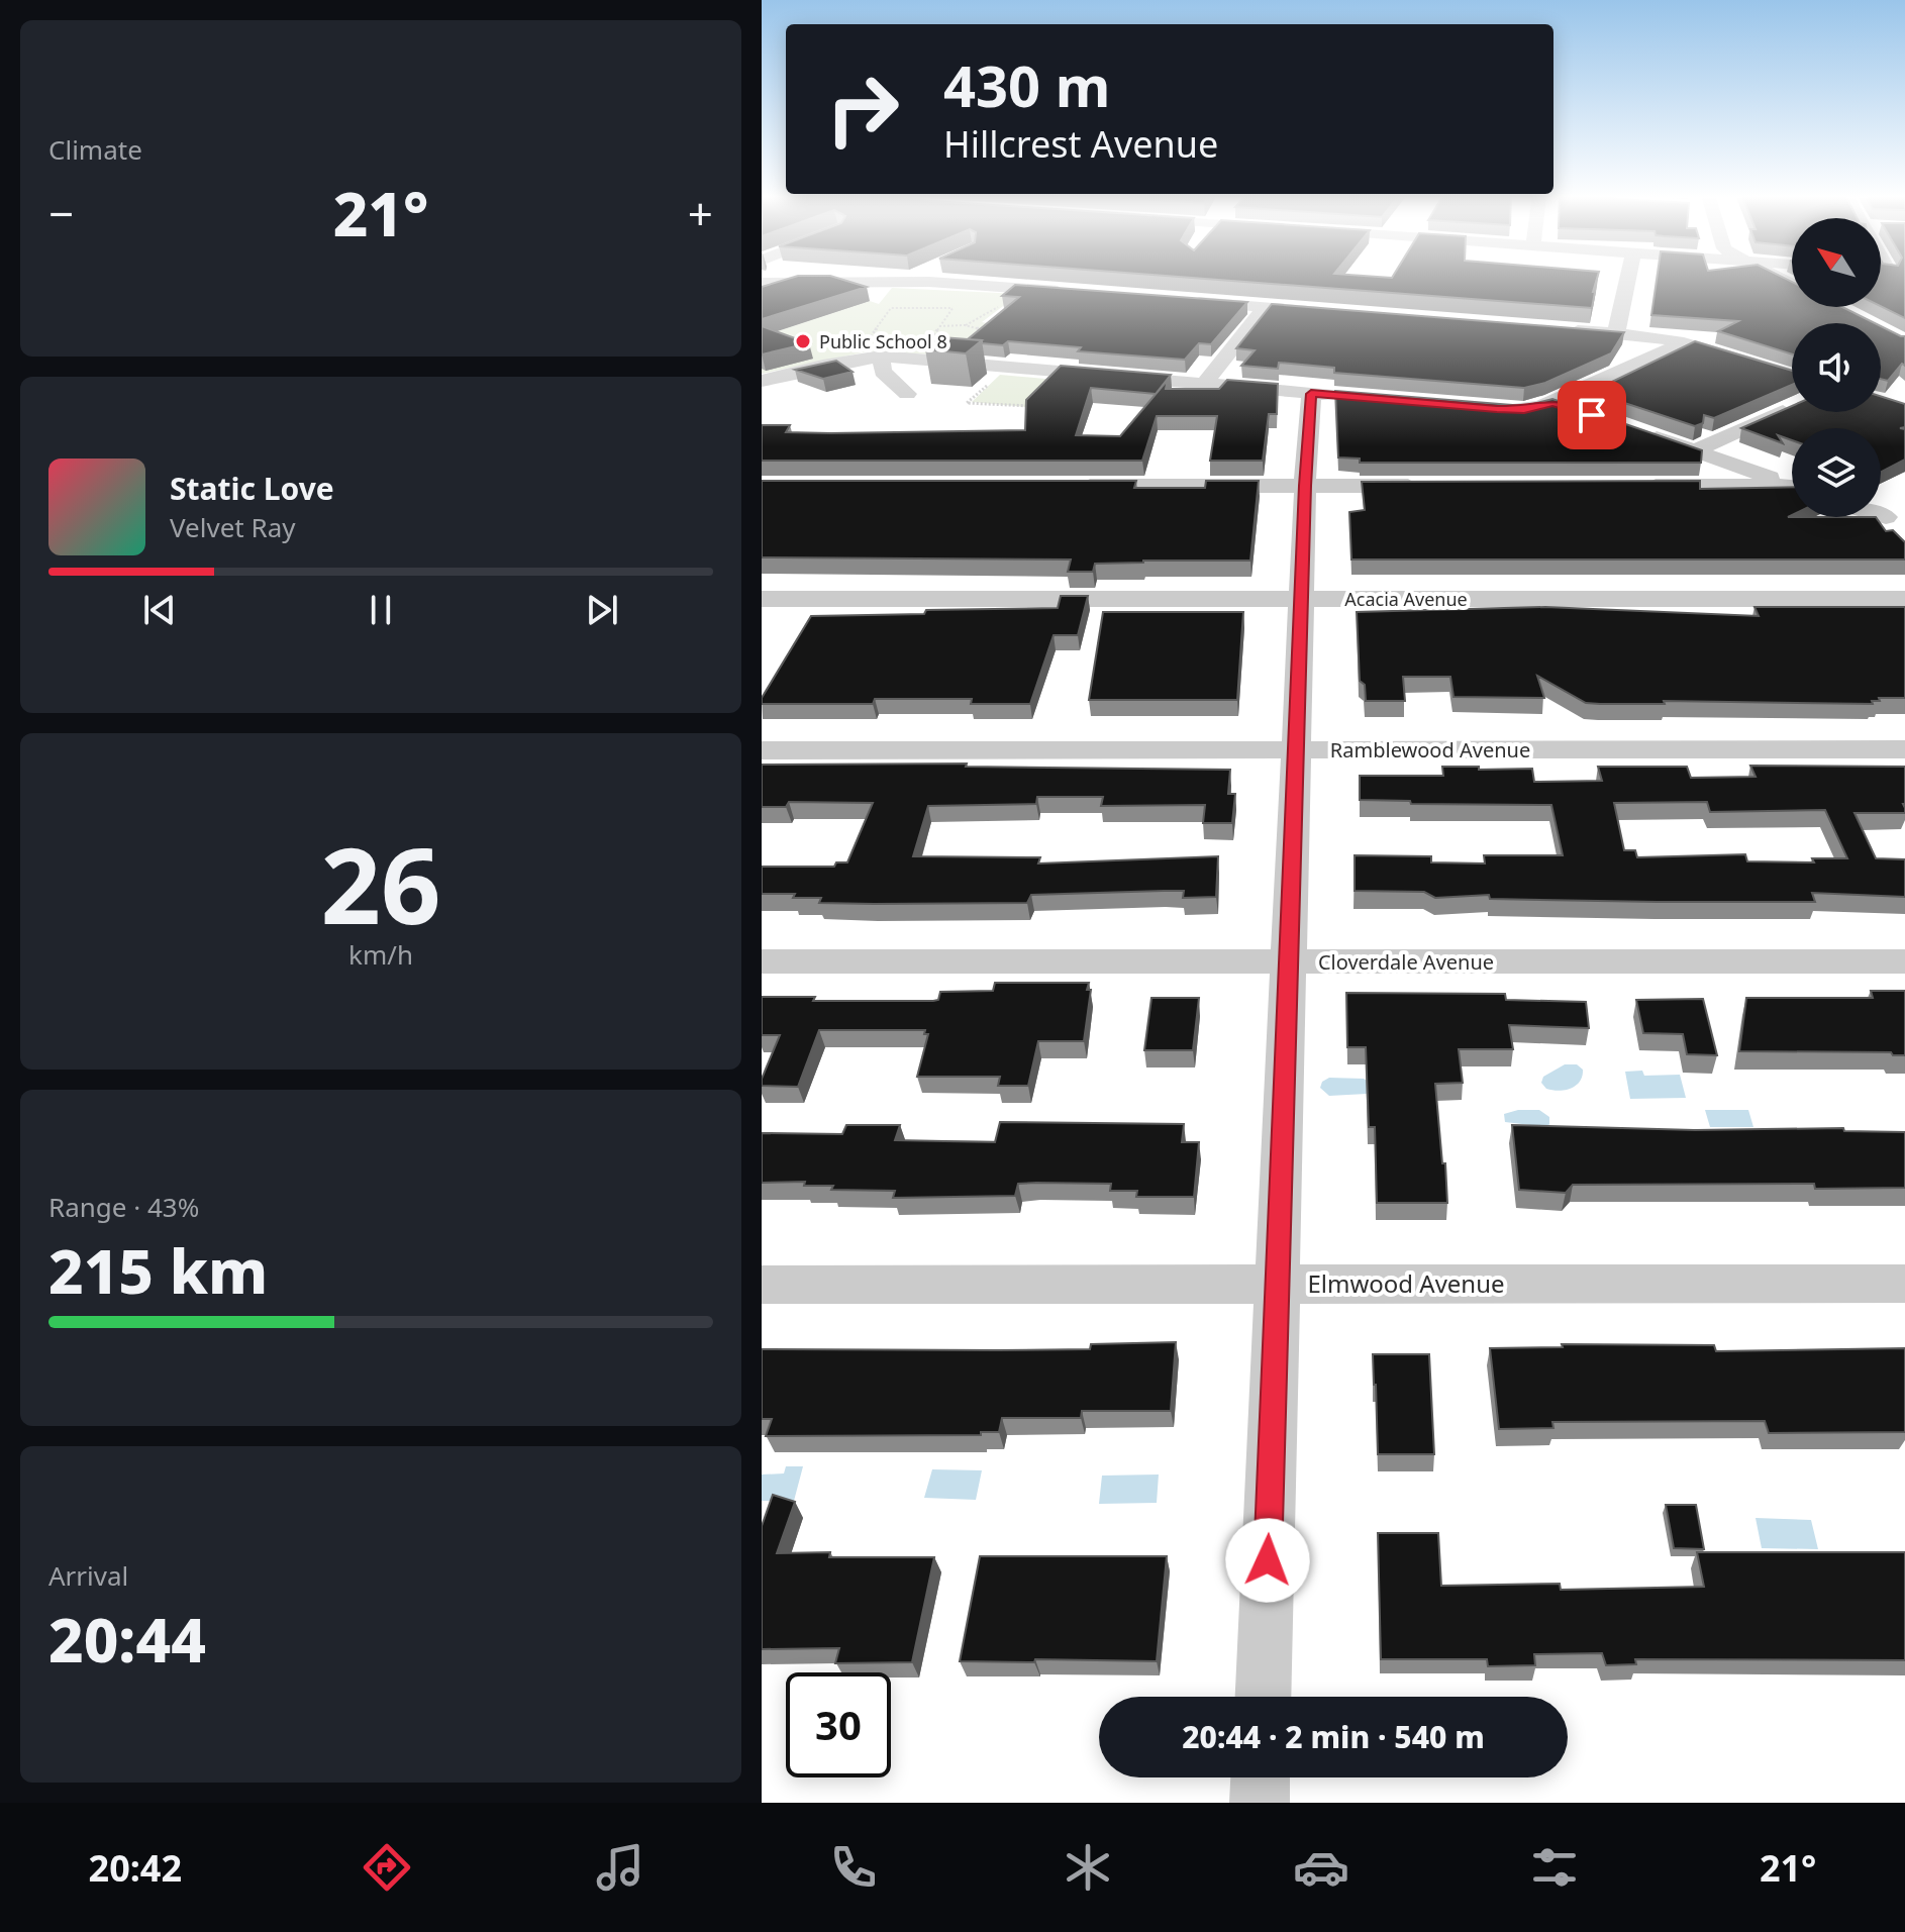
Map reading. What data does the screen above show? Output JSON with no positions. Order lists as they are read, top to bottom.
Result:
{
  "streets": {
    "street": [
      "Acacia Avenue",
      "Ramblewood Avenue",
      "Cloverdale Avenue",
      "Elmwood Avenue"
    ]
  },
  "places": ["Public School 8"],
  "north": "top left",
  "page": {
    "tile": [
      "Climate",
      ["26", "km/h"],
      ["Range · 43%", "215 km"],
      ["Arrival", "20:44"]
    ],
    "turn": ["430 m", "Hillcrest Avenue"],
    "heat": ["−", "21°", "+"],
    "song": ["Static Love", "Velvet Ray"],
    "limit": "30",
    "trip": "20:44 · 2 min · 540 m",
    "tabs": ["20:42", "21°"]
  }
}
